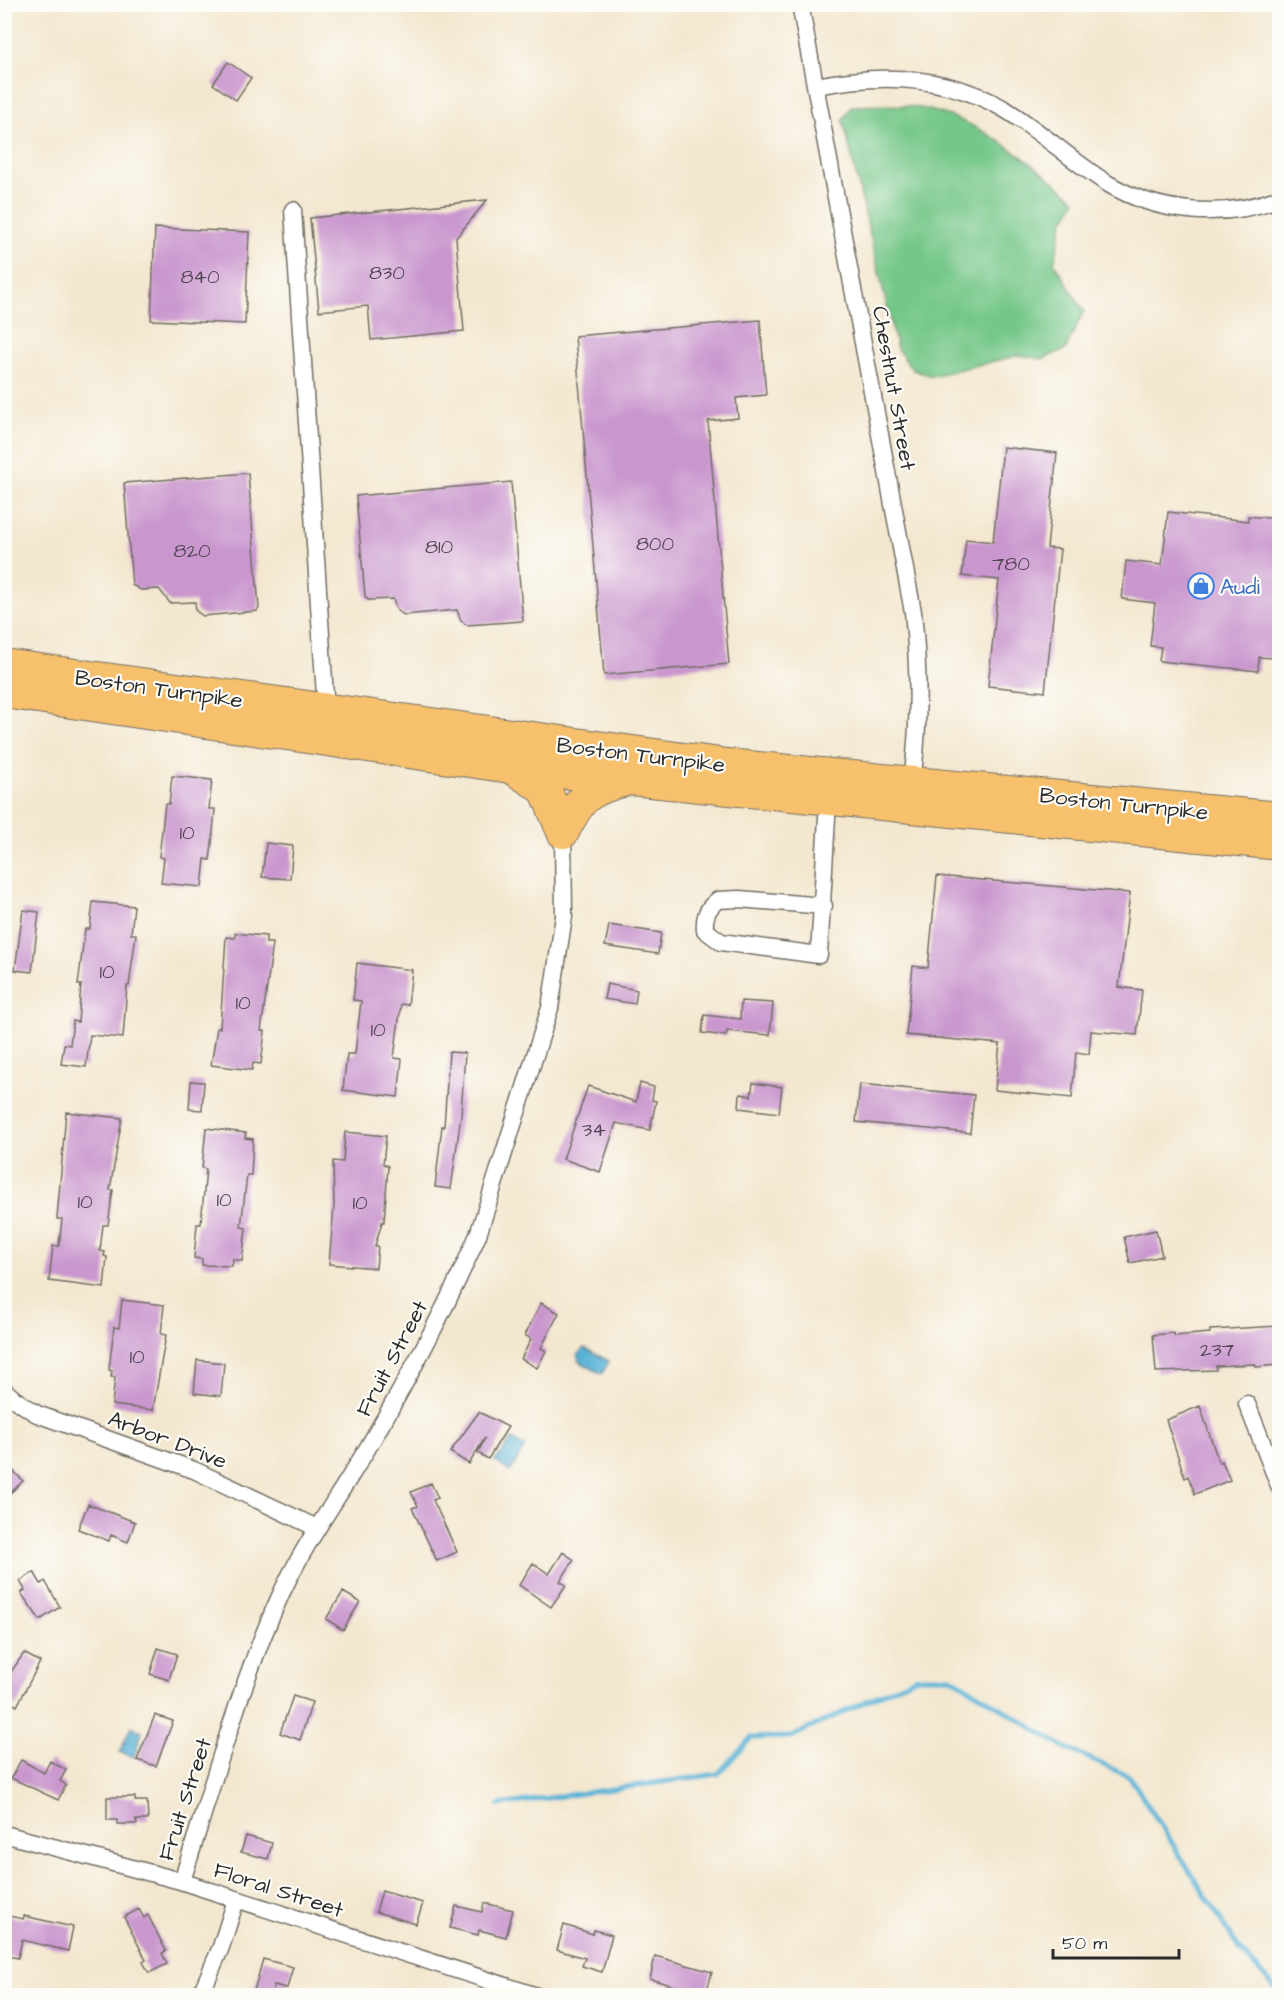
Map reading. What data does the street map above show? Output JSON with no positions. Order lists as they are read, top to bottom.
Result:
{
  "streets": {
    "highway": ["Boston Turnpike"],
    "street": [
      "Chestnut Street",
      "Fruit Street",
      "Arbor Drive",
      "Floral Street"
    ]
  },
  "crossings": [
    ["Chestnut Street", "Boston Turnpike"],
    ["Fruit Street", "Arbor Drive"],
    ["Fruit Street", "Floral Street"]
  ],
  "places": {
    "shop": ["Audi"]
  },
  "house_numbers": [
    "830",
    "840",
    "800",
    "810",
    "820",
    "780",
    "10",
    "10",
    "10",
    "10",
    "34",
    "10",
    "10",
    "10",
    "237",
    "10"
  ],
  "scale_bar": "50 m"
}
